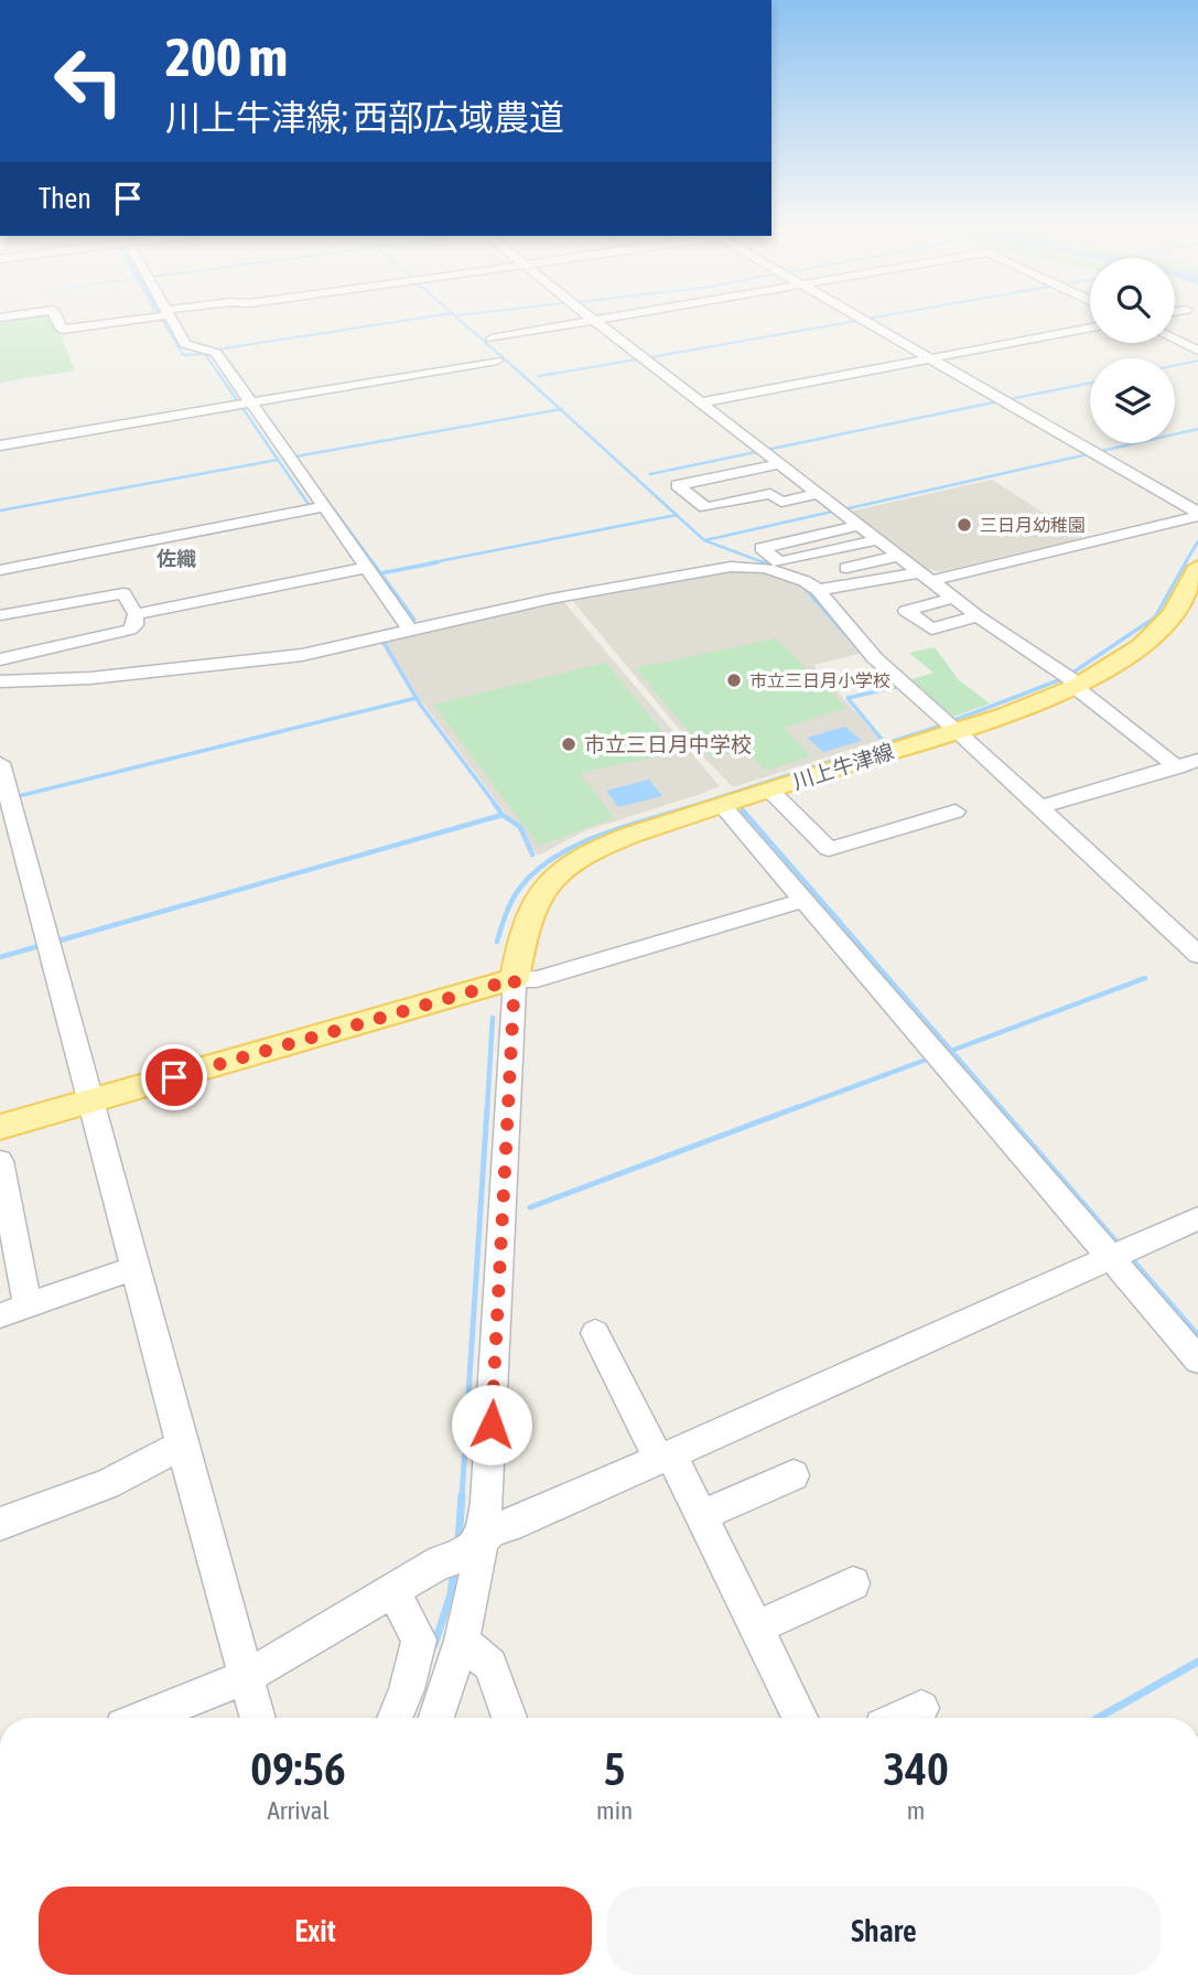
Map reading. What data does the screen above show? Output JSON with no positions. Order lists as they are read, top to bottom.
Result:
{
  "streets": {
    "main road": ["川上牛津線"]
  },
  "districts": ["佐織"],
  "places": ["三日月幼稚園", "市立三日月小学校", "市立三日月中学校"],
  "page": {
    "turn": ["200 m", "川上牛津線; 西部広域農道"],
    "then": "Then",
    "eta": [
      "09:56",
      "Arrival",
      "5",
      "min",
      "340",
      "m"
    ],
    "buttons": ["Exit", "Share"]
  }
}
